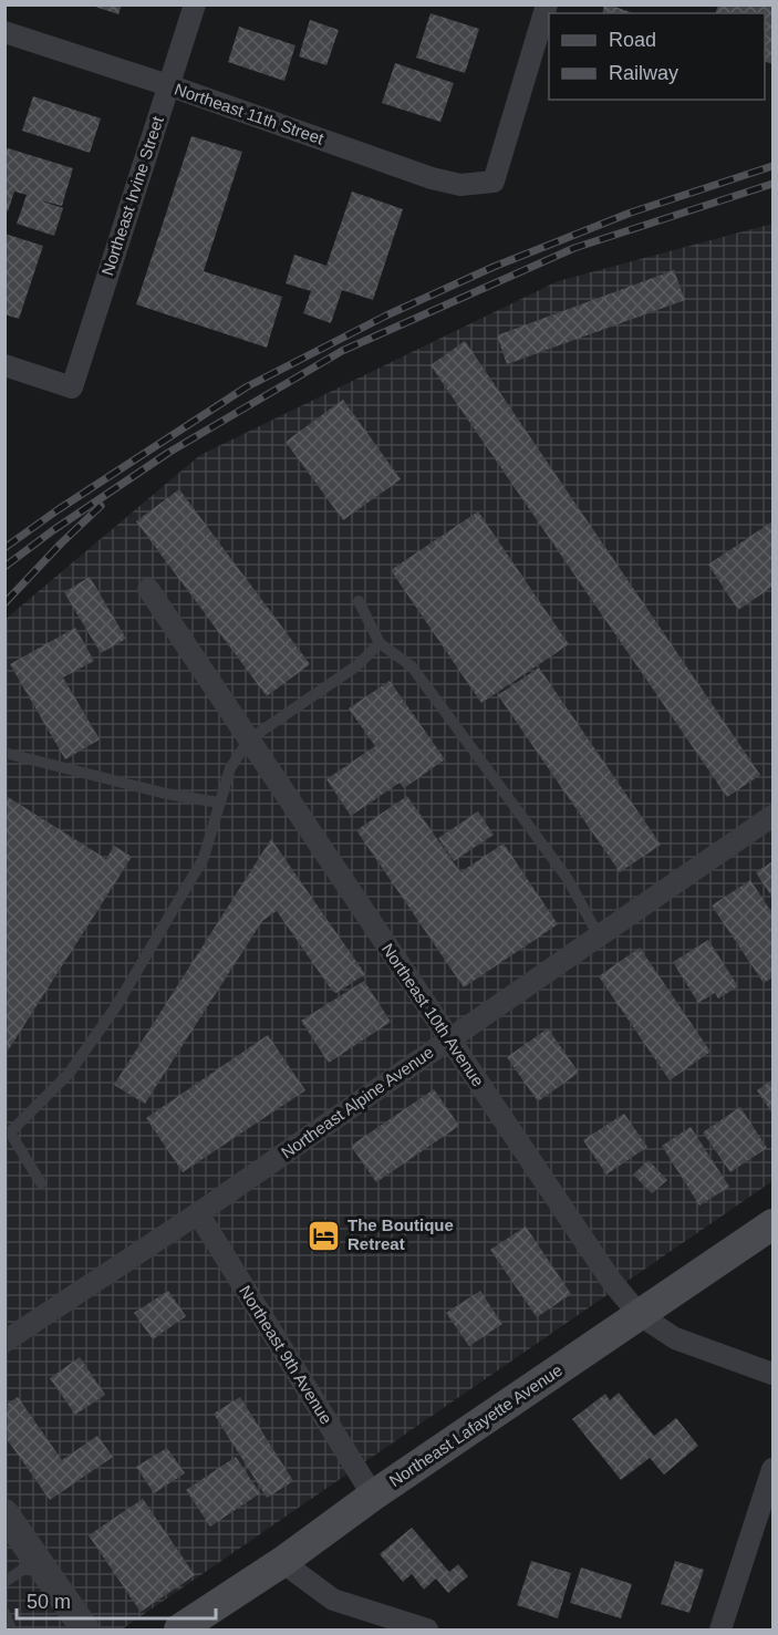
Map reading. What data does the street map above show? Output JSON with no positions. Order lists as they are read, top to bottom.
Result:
{
  "streets": {
    "main road": ["Northeast Lafayette Avenue"],
    "street": [
      "Northeast 11th Street",
      "Northeast Irvine Street",
      "Northeast 10th Avenue",
      "Northeast Alpine Avenue",
      "Northeast 9th Avenue"
    ]
  },
  "crossings": [
    ["Northeast 11th Street", "Northeast Irvine Street"],
    ["Northeast 10th Avenue", "Northeast Alpine Avenue"],
    ["Northeast 10th Avenue", "Northeast Lafayette Avenue"],
    ["Northeast Alpine Avenue", "Northeast 9th Avenue"],
    ["Northeast 9th Avenue", "Northeast Lafayette Avenue"]
  ],
  "places": {
    "hotel": ["The Boutique Retreat"]
  },
  "legend": ["Road", "Railway"],
  "scale_bar": "50 m"
}
